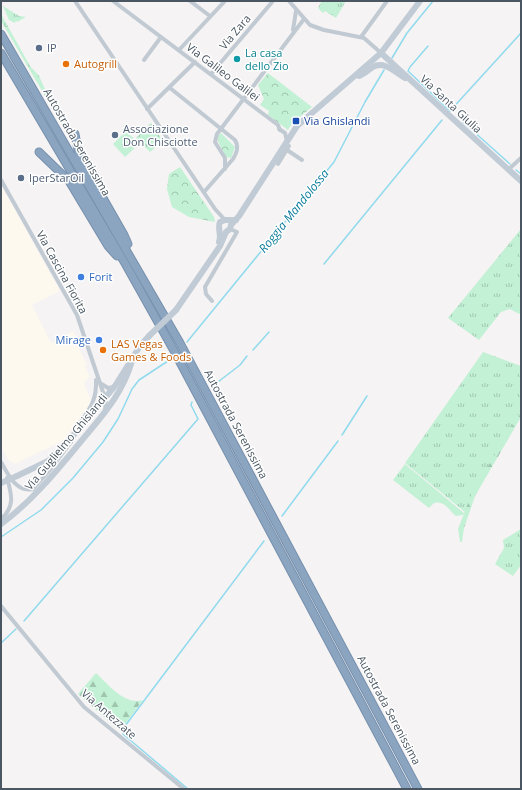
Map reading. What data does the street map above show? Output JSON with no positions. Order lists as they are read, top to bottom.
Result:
{
  "streets": {
    "highway": ["Autostrada Serenissima"],
    "street": [
      "Via Zara",
      "Via Galileo Galilei",
      "Via Santa Giulia",
      "Via Cascina Fiorita",
      "Via Guglielmo Ghislandi",
      "Via Antezzate"
    ]
  },
  "crossings": [
    ["Via Zara", "Via Galileo Galilei"],
    ["Via Galileo Galilei", "Via Guglielmo Ghislandi"],
    ["Via Santa Giulia", "Via Guglielmo Ghislandi"]
  ],
  "water": ["Roggia Mandolossa"],
  "places": {
    "other": [
      "IP",
      "La casa dello Zio",
      "Autogrill",
      "Associazione Don Chisciotte",
      "IperStarOil",
      "Forit",
      "Mirage",
      "LAS Vegas Games & Foods"
    ],
    "transit": ["Via Ghislandi"]
  }
}
